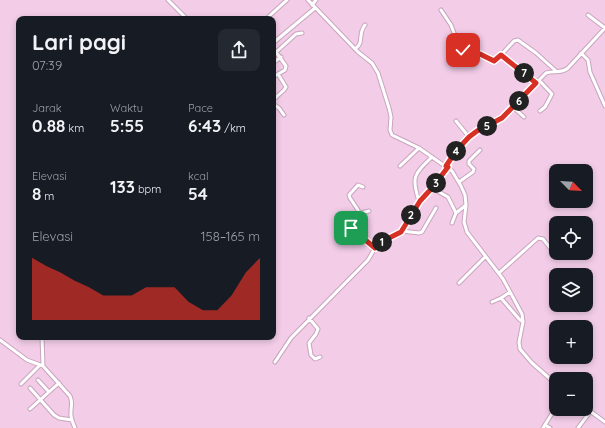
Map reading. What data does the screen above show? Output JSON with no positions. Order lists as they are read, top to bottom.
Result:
{
  "north": "bottom right",
  "page": {
    "heading": ["Lari pagi", "07:39"],
    "pins": [
      "7",
      "6",
      "5",
      "4",
      "3",
      "2",
      "1"
    ],
    "stats": [
      ["Jarak", "0.88 km"],
      ["Waktu", "5:55"],
      ["Pace", "6:43 /km"],
      ["Elevasi", "8 m"],
      ["133 bpm"],
      ["kcal", "54"]
    ],
    "map_buttons": ["+", "−"],
    "chart": ["Elevasi", "158–165 m"]
  }
}
